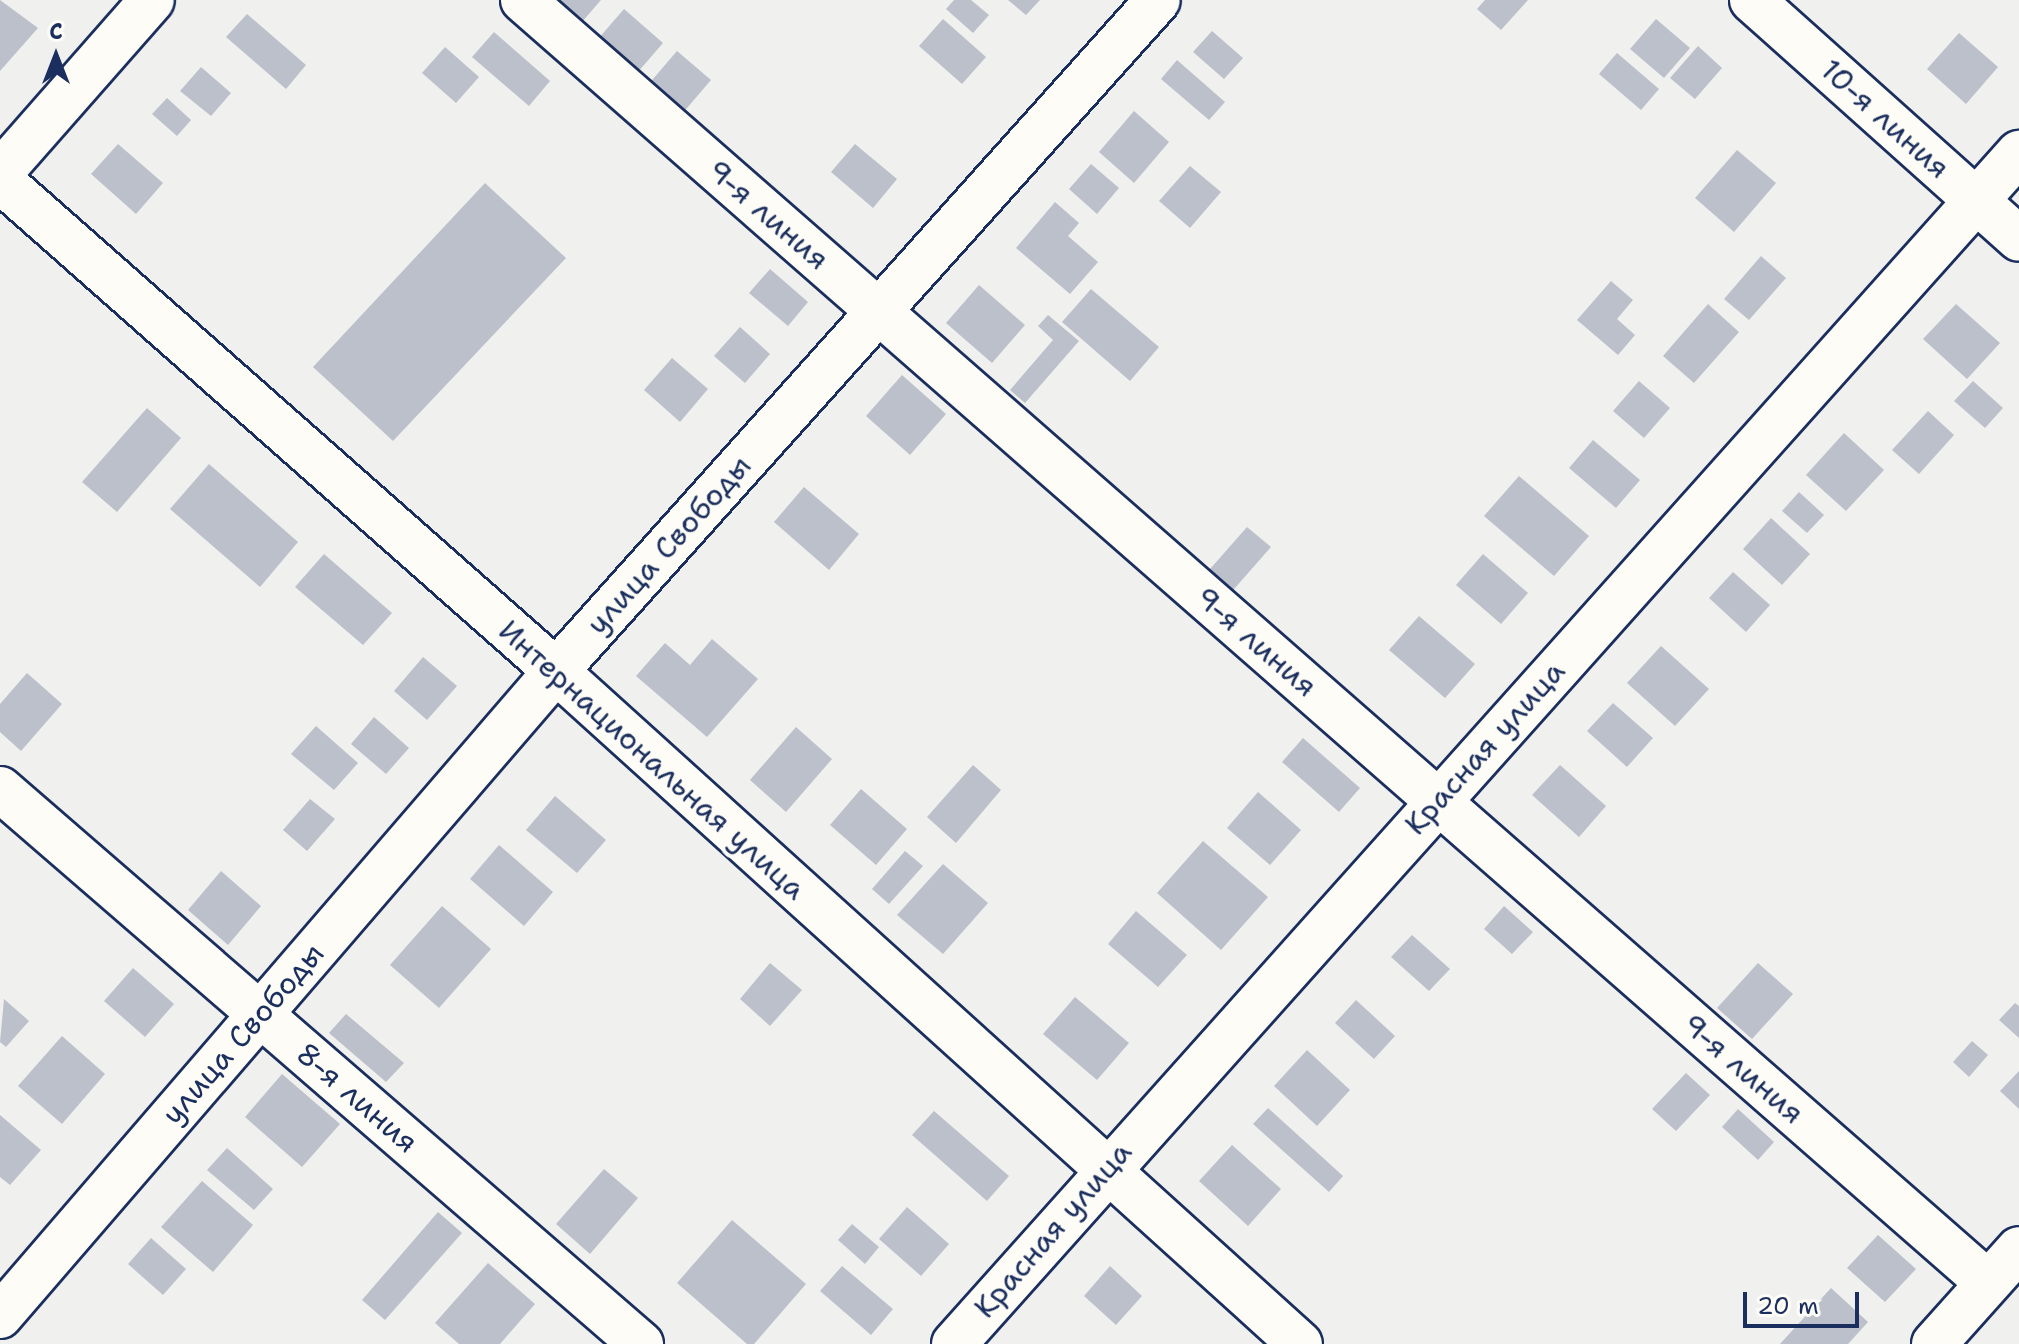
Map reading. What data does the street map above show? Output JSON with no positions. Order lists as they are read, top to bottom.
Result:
{
  "streets": {
    "street": [
      "10-я линия",
      "9-я линия",
      "улица Свободы",
      "Красная улица",
      "Интернациональная улица",
      "8-я линия"
    ]
  },
  "crossings": [
    ["10-я линия", "Красная улица"],
    ["9-я линия", "улица Свободы"],
    ["9-я линия", "Красная улица"],
    ["улица Свободы", "Интернациональная улица"],
    ["улица Свободы", "8-я линия"],
    ["Красная улица", "Интернациональная улица"]
  ],
  "scale_bar": "20 m",
  "north": "top"
}
